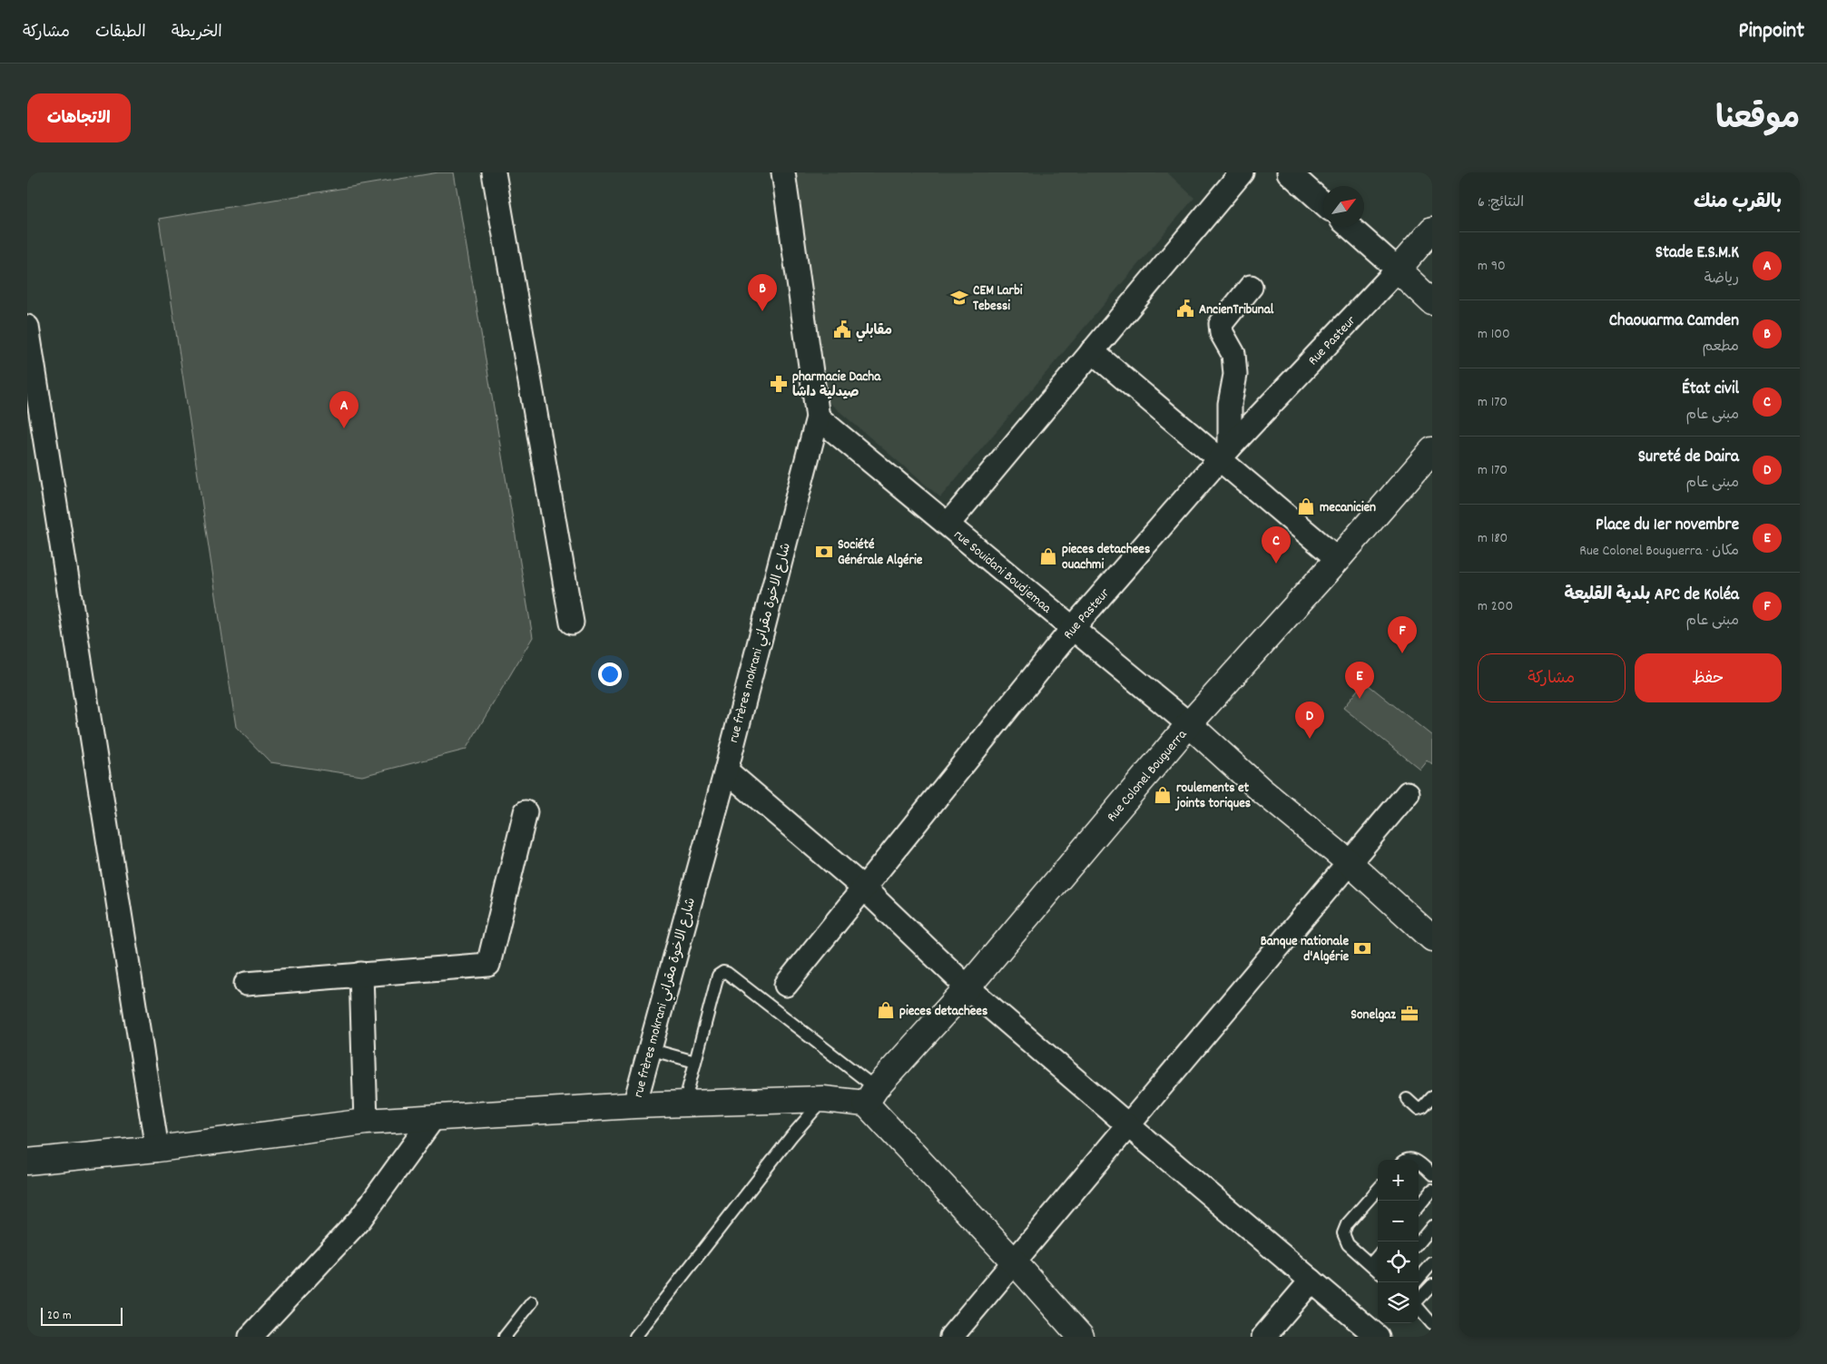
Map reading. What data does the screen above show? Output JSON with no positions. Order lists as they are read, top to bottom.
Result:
{
  "streets": {
    "main road": ["Rue Colonel Bouguerra"],
    "street": ["Rue Pasteur", "rue Souidani Boudjemaa", "rue frères mokrani شارع الاخوة مقراني"]
  },
  "crossings": [
    ["Rue Pasteur", "rue Souidani Boudjemaa"],
    ["rue Souidani Boudjemaa", "rue frères mokrani شارع الاخوة مقراني"],
    ["rue Souidani Boudjemaa", "Rue Colonel Bouguerra"]
  ],
  "places": {
    "school or university": ["CEM Larbi Tebessi"],
    "public building": ["AncienTribunal", "مقابلي"],
    "pharmacy": ["pharmacie Dacha صيدلية داشا"],
    "shop": [
      "mecanicien",
      "pieces detachees ouachmi",
      "roulements et joints toriques",
      "pieces detachees"
    ],
    "bank": ["Société Générale Algérie", "Banque nationale d'Algérie"],
    "office": ["Sonelgaz"]
  },
  "scale_bar": "20 m",
  "north": "top right",
  "page": {
    "header": "Pinpoint",
    "nav": ["الخريطة", "الطبقات", "مشاركة"],
    "title": "موقعنا",
    "buttons": [
      "الاتجاهات",
      ["حفظ", "مشاركة"]
    ],
    "heading": ["بالقرب منك", "النتائج: 6"],
    "list": [
      {
        "mark": "A",
        "name": "Stade E.S.M.K",
        "note": "رياضة",
        "value": "90 m"
      },
      {
        "mark": "B",
        "name": "Chaouarma Camden",
        "note": "مطعم",
        "value": "100 m"
      },
      {
        "mark": "C",
        "name": "État civil",
        "note": "مبنى عام",
        "value": "170 m"
      },
      {
        "mark": "D",
        "name": "Sureté de Daira",
        "note": "مبنى عام",
        "value": "170 m"
      },
      {
        "mark": "E",
        "name": "Place du 1er novembre",
        "note": "مكان · Rue Colonel Bouguerra",
        "value": "180 m"
      },
      {
        "mark": "F",
        "name": "APC de Koléa بلدية القليعة",
        "note": "مبنى عام",
        "value": "200 m"
      }
    ],
    "pins": [
      "B",
      "A",
      "C",
      "F",
      "E",
      "D"
    ],
    "map_buttons": ["+", "−"],
    "scale": "20 m"
  }
}
